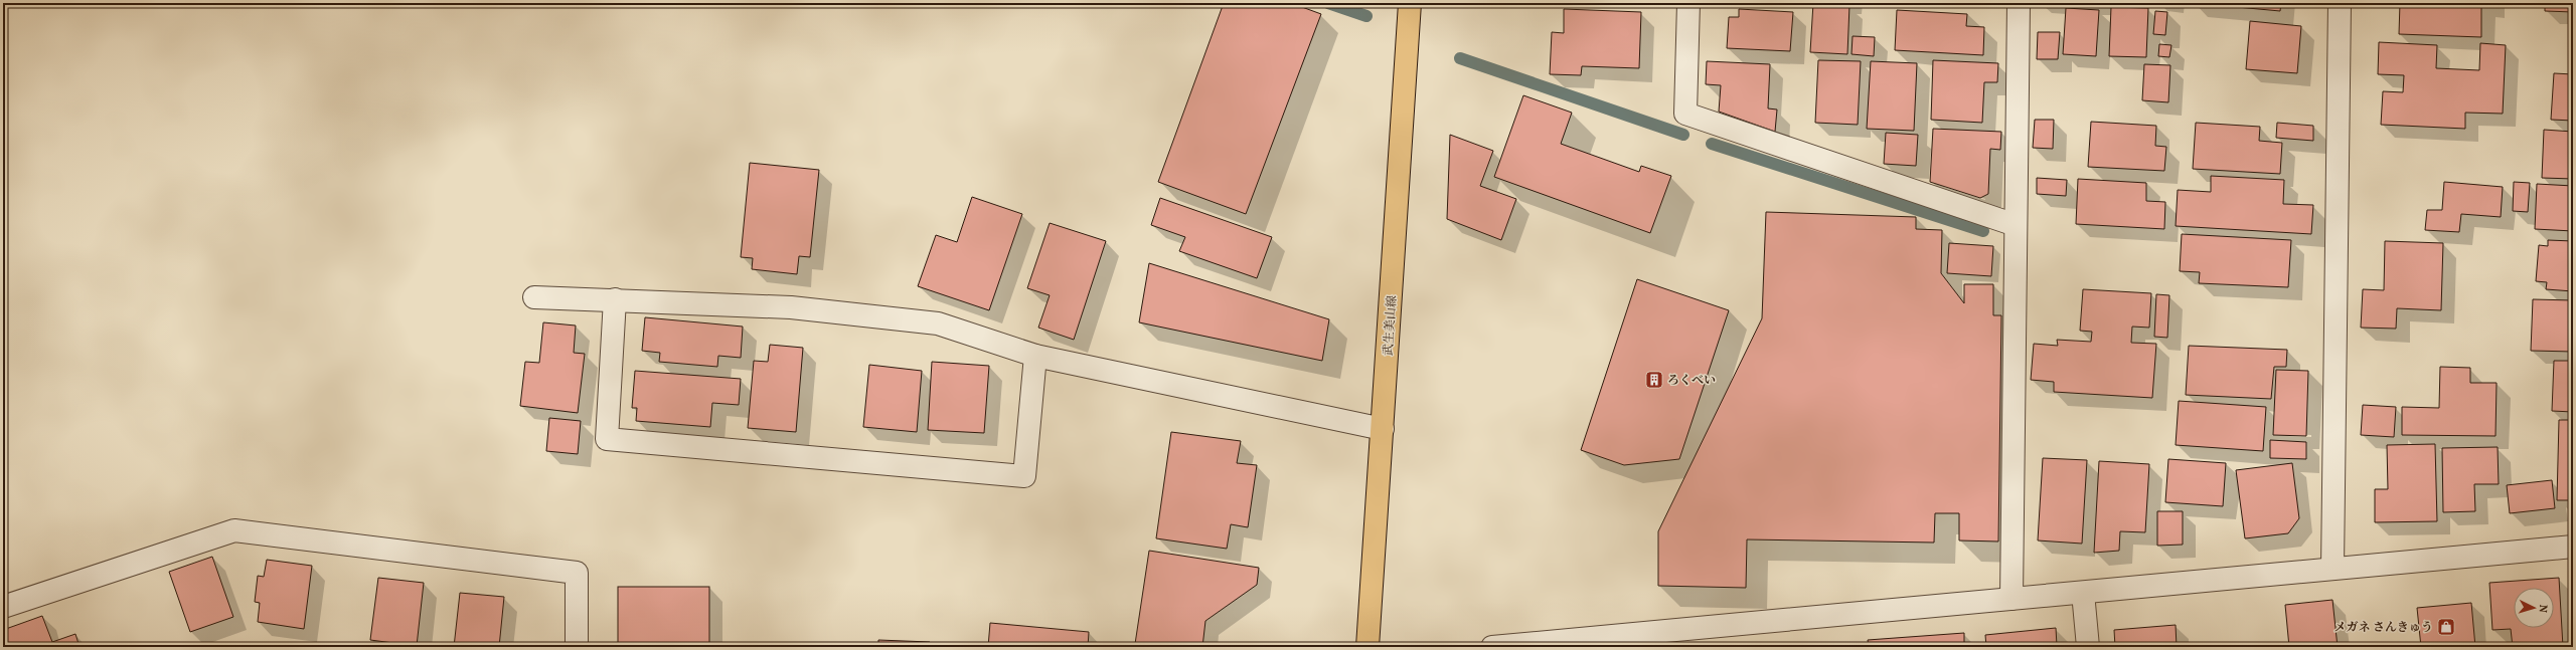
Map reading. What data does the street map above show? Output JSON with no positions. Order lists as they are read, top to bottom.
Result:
{
  "streets": {
    "main road": ["武生美山線"]
  },
  "places": {
    "building": ["ろくべい"],
    "shop": ["メガネ さんきゅう"]
  },
  "north": "right"
}
